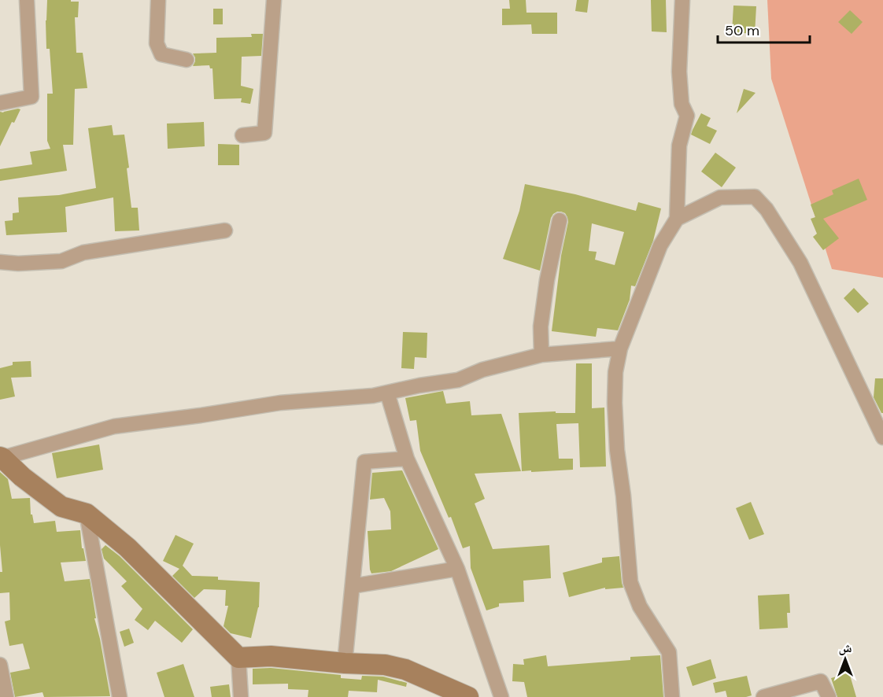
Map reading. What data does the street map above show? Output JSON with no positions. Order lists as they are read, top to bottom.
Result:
{
  "scale_bar": "50 m",
  "north": "top"
}
